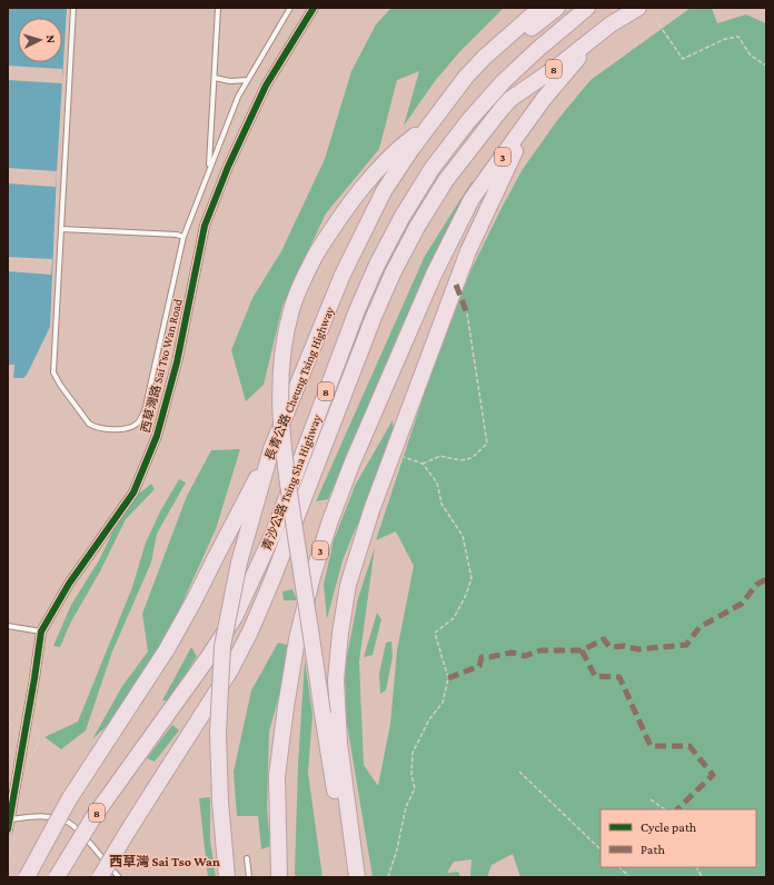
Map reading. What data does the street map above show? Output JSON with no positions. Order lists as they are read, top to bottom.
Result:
{
  "streets": {
    "highway": [
      "8",
      "3",
      "長青公路 Cheung Tsing Highway",
      "青沙公路 Tsing Sha Highway"
    ],
    "street": ["西草灣路 Sai Tso Wan Road"]
  },
  "crossings": [
    ["3", "青沙公路 Tsing Sha Highway"]
  ],
  "districts": ["西草灣 Sai Tso Wan"],
  "legend": ["Cycle path", "Path"],
  "north": "right"
}
